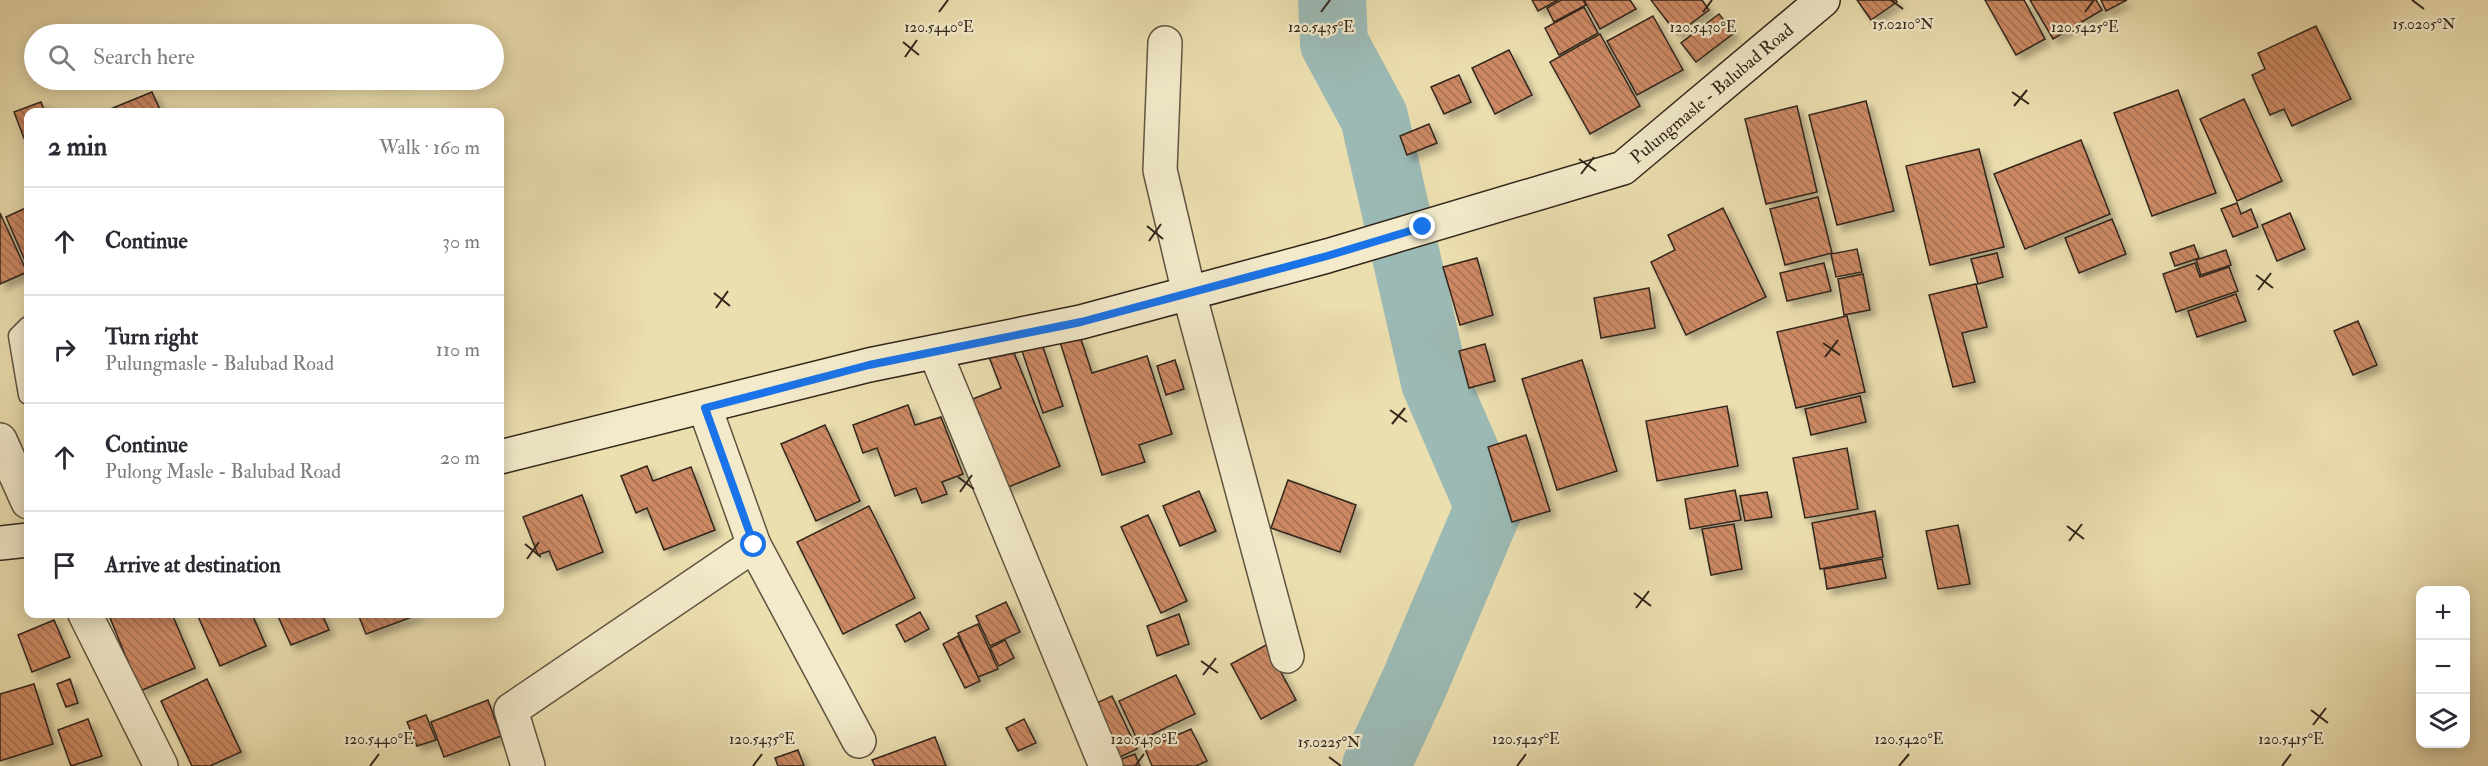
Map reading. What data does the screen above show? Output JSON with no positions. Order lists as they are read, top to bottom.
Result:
{
  "streets": {
    "street": ["Pulungmasle - Balubad Road"]
  },
  "page": {
    "search": "Search here",
    "heading": ["2 min", "Walk · 160 m"],
    "list": [
      ["Continue", "30 m"],
      ["Turn right", "Pulungmasle - Balubad Road", "110 m"],
      ["Continue", "Pulong Masle - Balubad Road", "20 m"],
      "Arrive at destination"
    ],
    "map_buttons": ["+", "−"]
  },
  "coordinates": [
    "15.0210°N",
    "15.0205°N",
    "120.5440°E",
    "120.5435°E",
    "120.5430°E",
    "120.5425°E",
    "120.5420°E",
    "120.5415°E",
    "15.0225°N"
  ]
}
